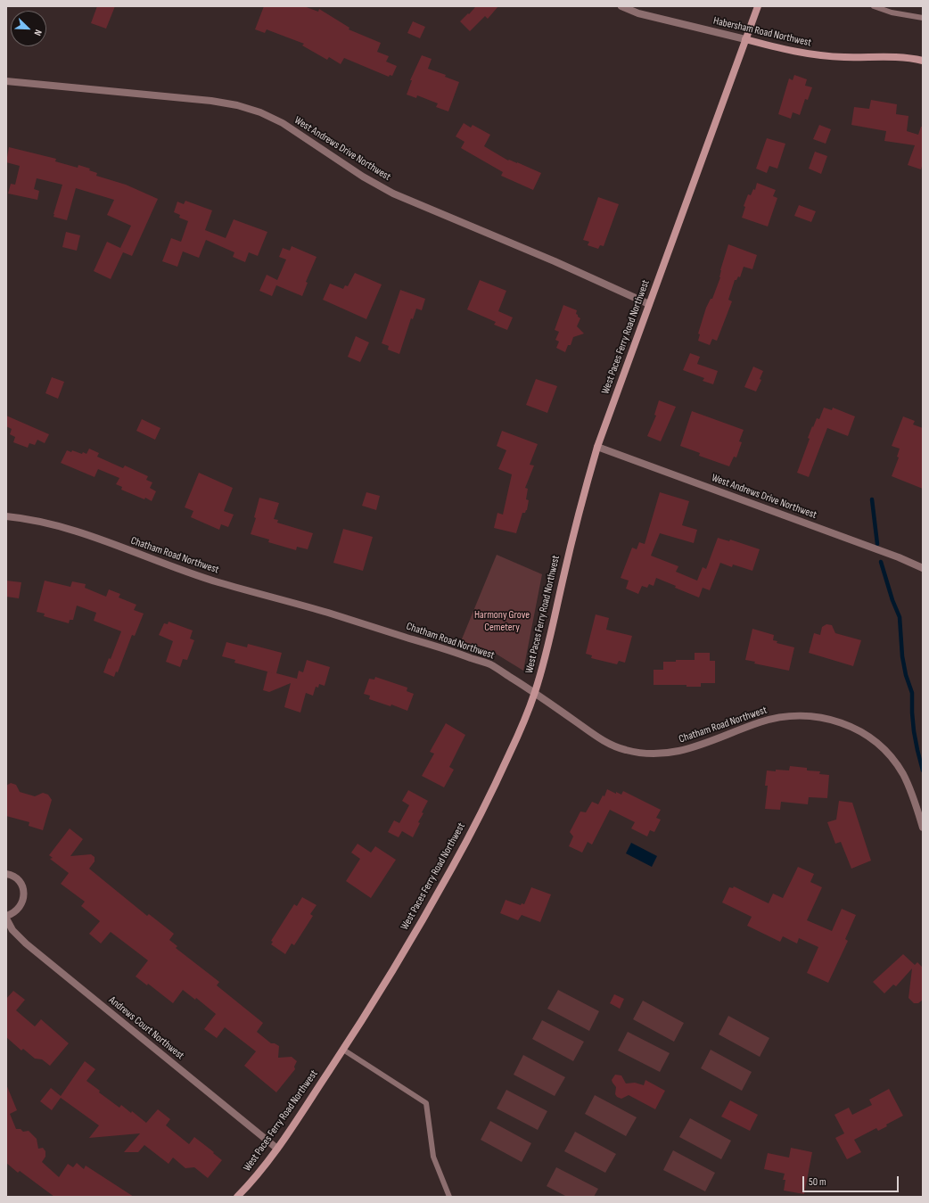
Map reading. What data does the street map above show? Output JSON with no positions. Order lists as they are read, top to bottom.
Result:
{
  "streets": {
    "main road": ["Habersham Road Northwest", "West Paces Ferry Road Northwest"],
    "street": ["West Andrews Drive Northwest", "Chatham Road Northwest", "Andrews Court Northwest"]
  },
  "crossings": [
    ["Habersham Road Northwest", "West Paces Ferry Road Northwest"],
    ["West Andrews Drive Northwest", "West Paces Ferry Road Northwest"],
    ["West Paces Ferry Road Northwest", "Chatham Road Northwest"],
    ["West Paces Ferry Road Northwest", "Andrews Court Northwest"]
  ],
  "parks": ["Harmony Grove Cemetery"],
  "scale_bar": "50 m",
  "north": "bottom right"
}
